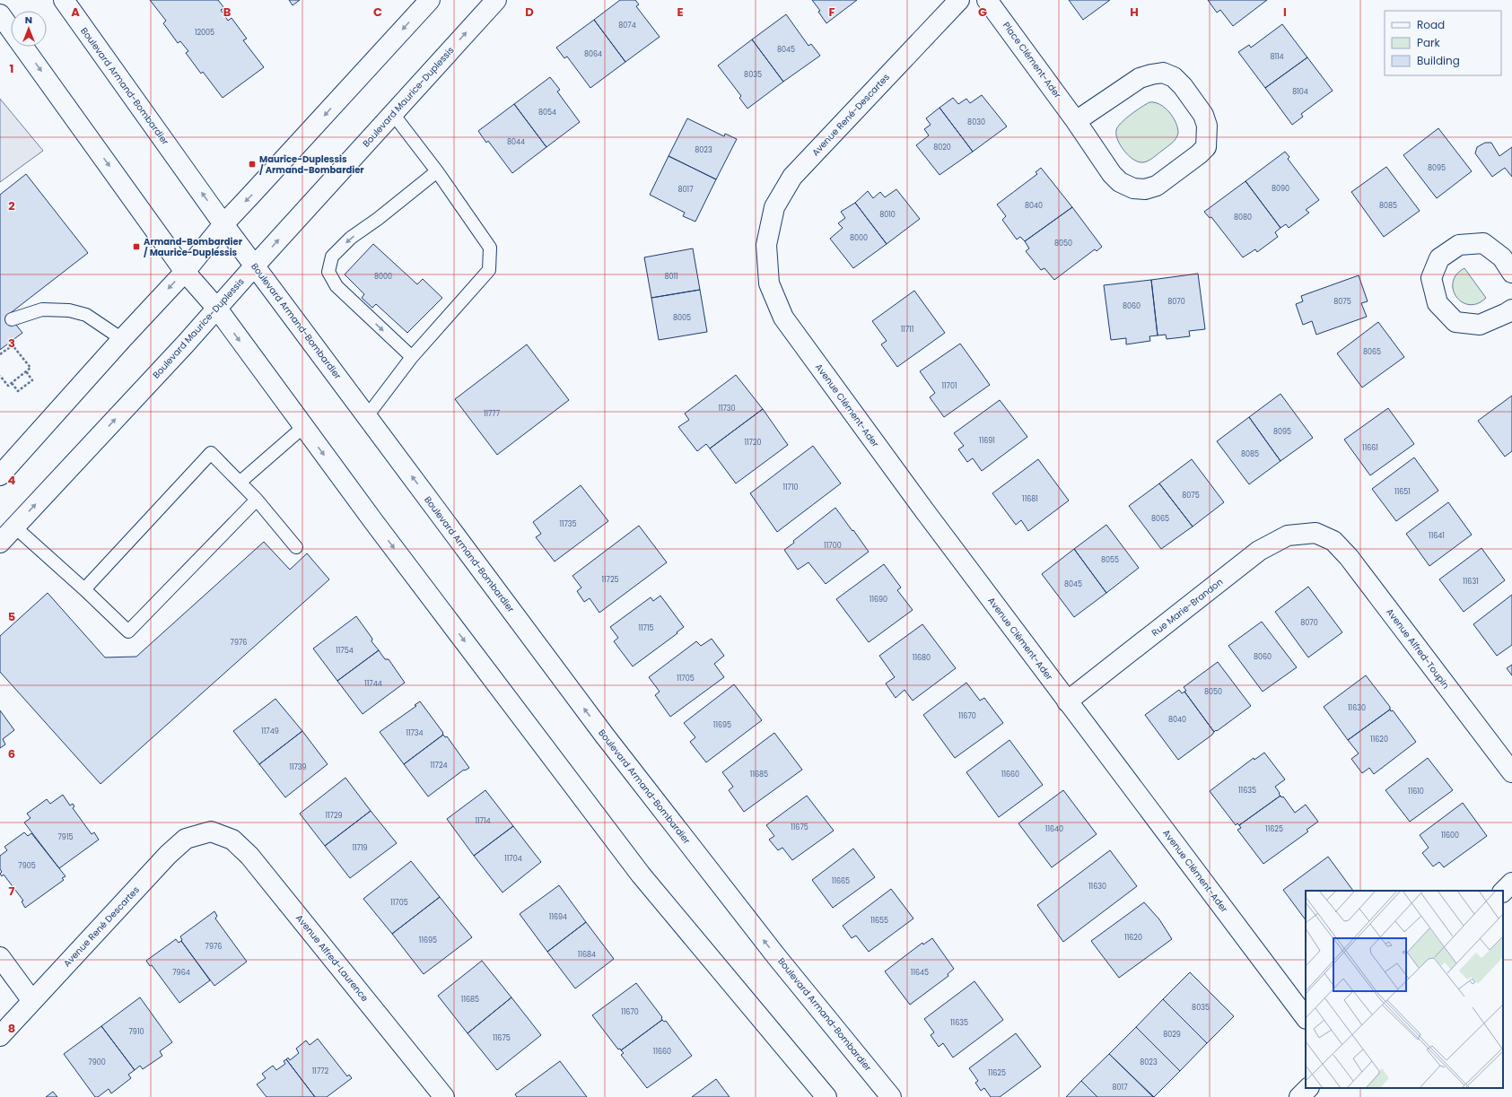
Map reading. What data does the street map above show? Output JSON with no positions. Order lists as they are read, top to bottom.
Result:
{
  "streets": {
    "street": [
      "Place Clément-Ader",
      "Boulevard Armand-Bombardier",
      "Boulevard Maurice-Duplessis",
      "Avenue René-Descartes",
      "Avenue Clément-Ader",
      "Rue Marie-Brandon",
      "Avenue Alfred-Toupin",
      "Avenue René Descartes",
      "Avenue Alfred-Laurence"
    ]
  },
  "crossings": [
    ["Boulevard Armand-Bombardier", "Boulevard Maurice-Duplessis"],
    ["Avenue René-Descartes", "Avenue Clément-Ader"],
    ["Avenue Clément-Ader", "Rue Marie-Brandon"],
    ["Rue Marie-Brandon", "Avenue Alfred-Toupin"],
    ["Avenue René Descartes", "Avenue Alfred-Laurence"]
  ],
  "places": {
    "transit": ["Maurice-Duplessis / Armand-Bombardier", "Armand-Bombardier / Maurice-Duplessis"]
  },
  "house_numbers": [
    "8074",
    "12005",
    "8045",
    "8064",
    "8114",
    "8035",
    "8104",
    "8054",
    "8030",
    "8044",
    "8020",
    "8023",
    "8095",
    "8090",
    "8017",
    "8040",
    "8085",
    "8010",
    "8080",
    "8000",
    "8050",
    "8000",
    "8011",
    "8070",
    "8075",
    "8060",
    "8005",
    "11711",
    "8065",
    "11701",
    "11730",
    "11777",
    "8095",
    "11691",
    "11720",
    "11661",
    "8085",
    "11710",
    "11651",
    "8075",
    "11681",
    "8065",
    "11735",
    "11641",
    "11700",
    "8055",
    "11725",
    "11631",
    "8045",
    "11690",
    "8070",
    "11715",
    "7976",
    "11754",
    "8060",
    "11680",
    "11705",
    "11744",
    "8050",
    "11630",
    "11670",
    "8040",
    "11695",
    "11749",
    "11734",
    "11620",
    "11724",
    "11739",
    "11685",
    "11660",
    "11635",
    "11610",
    "11729",
    "11714",
    "11675",
    "11640",
    "11625",
    "11600",
    "7915",
    "11719",
    "11704",
    "7905",
    "11665",
    "11630",
    "11705",
    "11694",
    "11655",
    "11620",
    "11695",
    "7976",
    "11684",
    "7964",
    "11645",
    "11685",
    "8035",
    "11670",
    "11635",
    "7910",
    "8029",
    "11675",
    "11660",
    "7900",
    "8023",
    "11772",
    "11625",
    "8017"
  ],
  "legend": ["Road", "Park", "Building"],
  "north": "top",
  "grid": {
    "columns": [
      "A",
      "B",
      "C",
      "D",
      "E",
      "F",
      "G",
      "H",
      "I"
    ],
    "rows": [
      "1",
      "2",
      "3",
      "4",
      "5",
      "6",
      "7",
      "8"
    ]
  }
}
